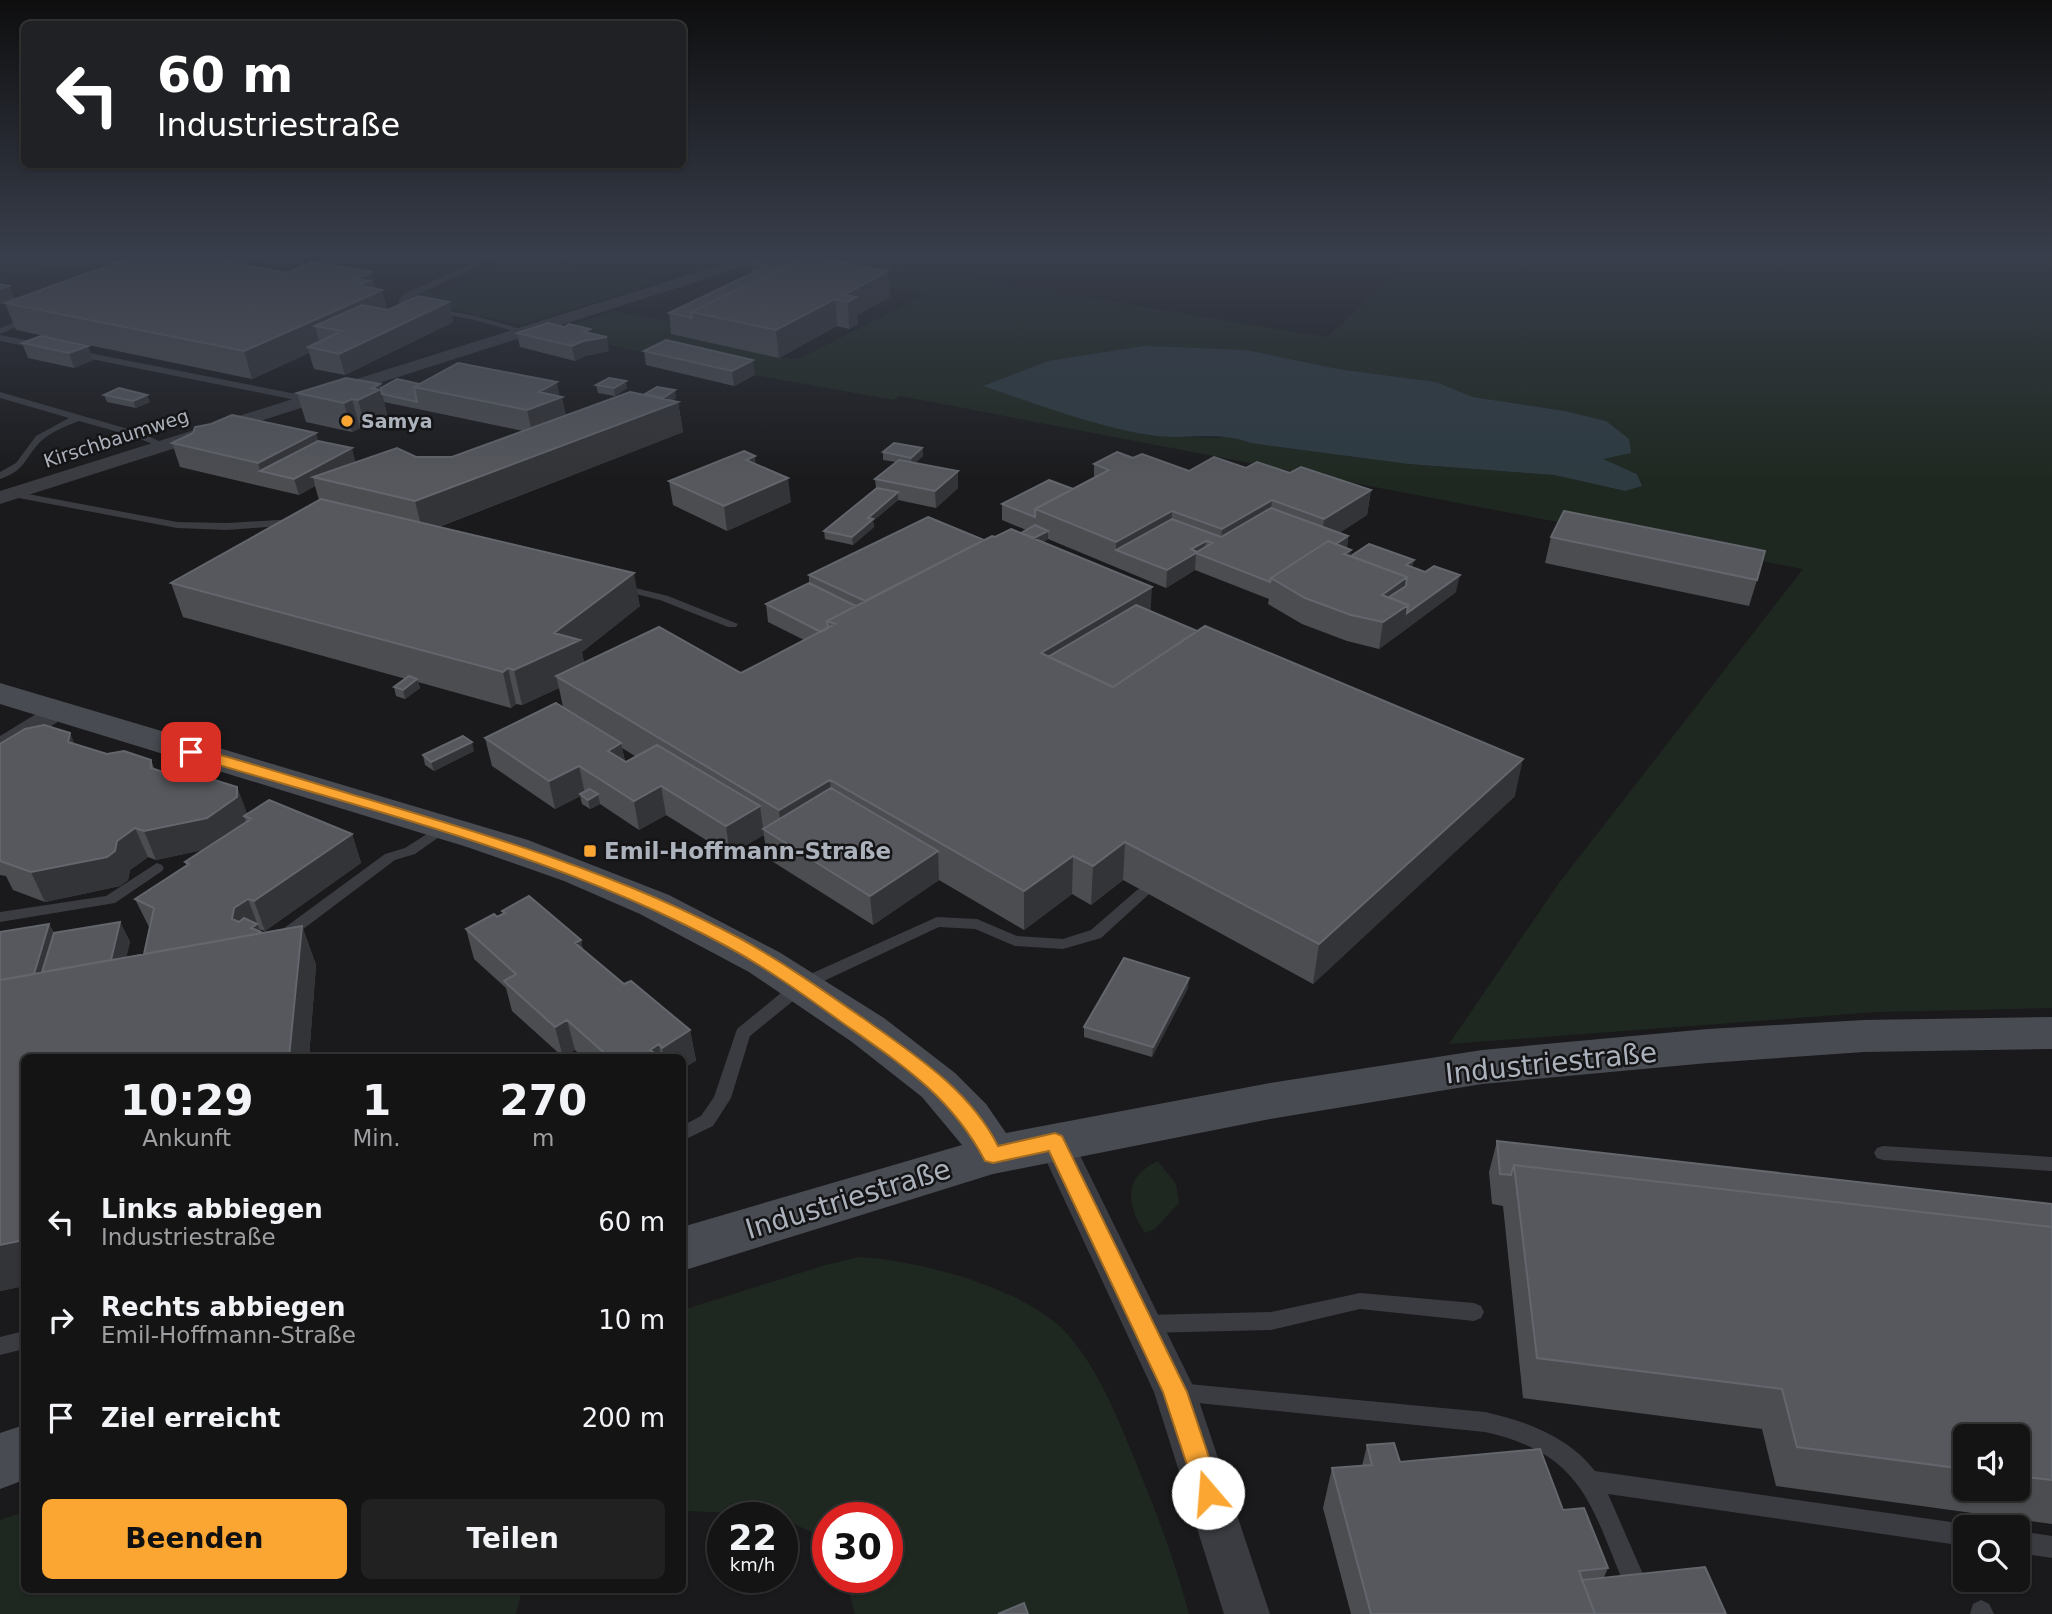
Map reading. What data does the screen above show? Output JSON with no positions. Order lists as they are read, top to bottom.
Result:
{
  "streets": {
    "street": ["Kirschbaumweg", "Industriestraße"]
  },
  "places": {
    "other": ["Samya"],
    "transit": ["Emil-Hoffmann-Straße"]
  },
  "page": {
    "turn": ["60 m", "Industriestraße"],
    "eta": [
      "10:29",
      "Ankunft",
      "1",
      "Min.",
      "270",
      "m"
    ],
    "list": [
      {
        "name": "Links abbiegen",
        "note": "Industriestraße",
        "value": "60 m"
      },
      {
        "name": "Rechts abbiegen",
        "note": "Emil-Hoffmann-Straße",
        "value": "10 m"
      },
      {
        "name": "Ziel erreicht",
        "value": "200 m"
      }
    ],
    "buttons": ["Beenden", "Teilen"],
    "speed": "22 km/h",
    "limit": "30"
  }
}
